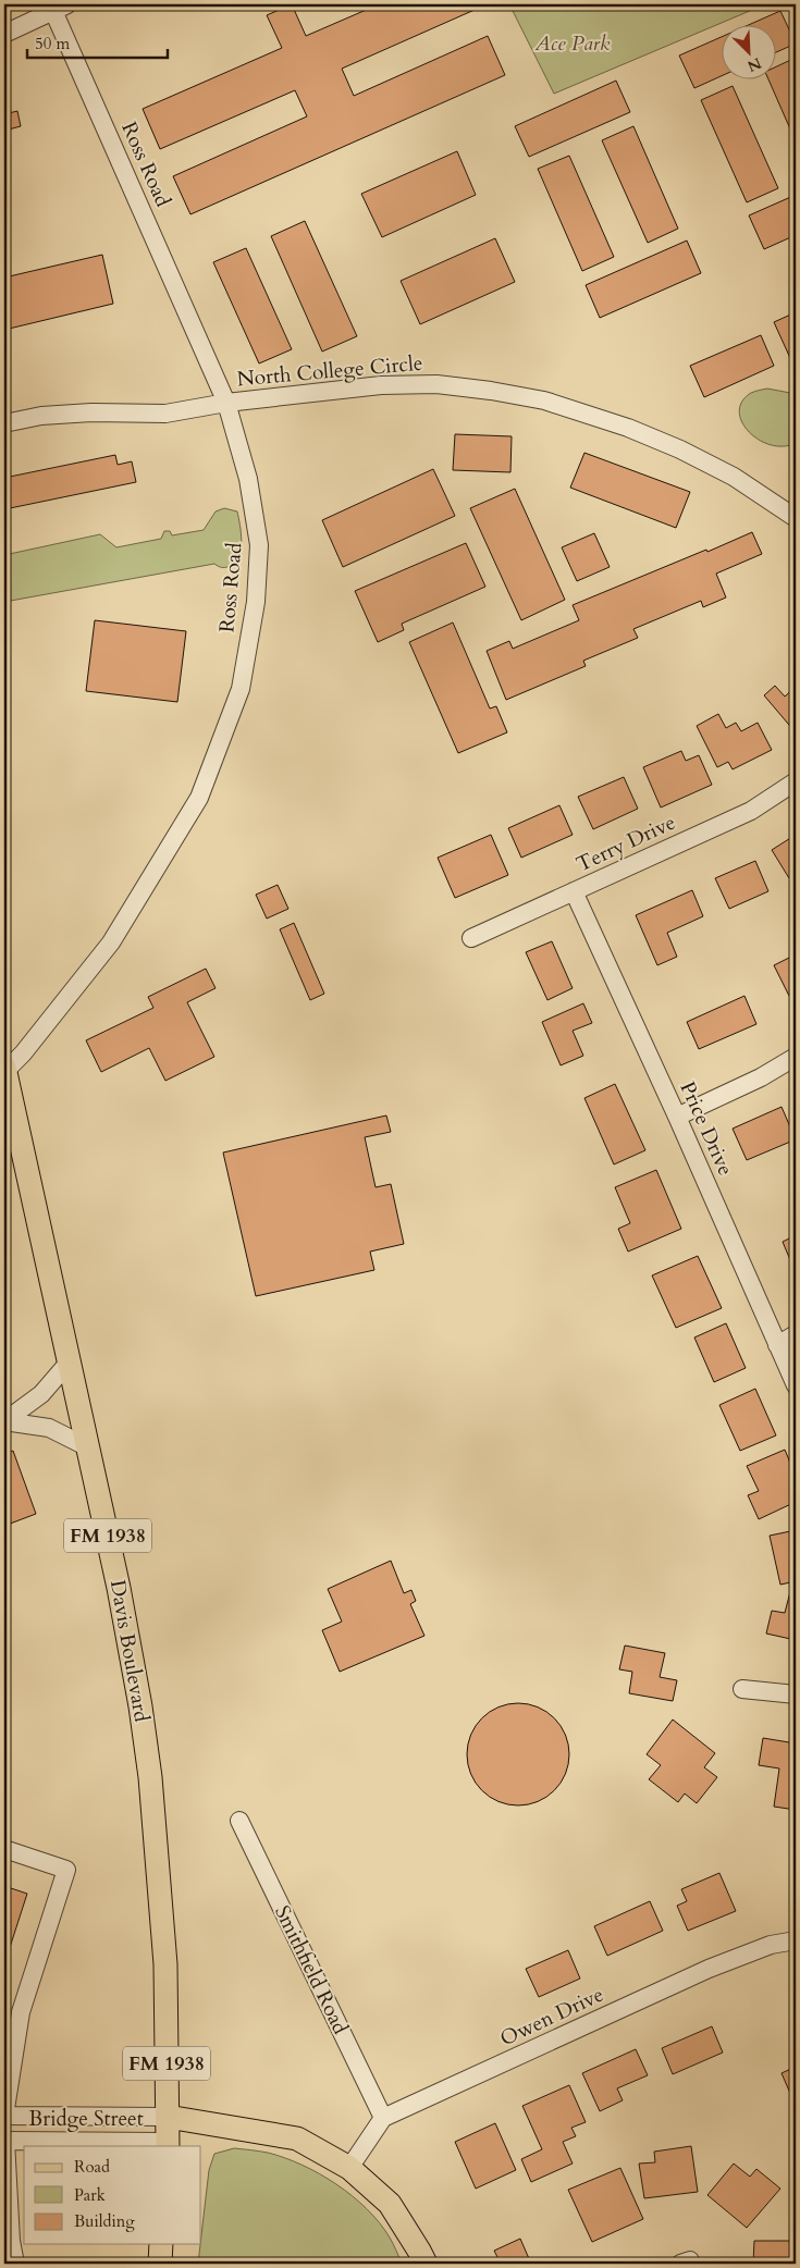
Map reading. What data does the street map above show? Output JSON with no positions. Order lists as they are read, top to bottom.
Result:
{
  "streets": {
    "main road": ["FM 1938", "Davis Boulevard"],
    "street": [
      "Ross Road",
      "North College Circle",
      "Terry Drive",
      "Price Drive",
      "Smithfield Road",
      "Owen Drive",
      "Bridge Street"
    ]
  },
  "crossings": [
    ["Ross Road", "North College Circle"],
    ["Ross Road", "Davis Boulevard"],
    ["Terry Drive", "Price Drive"],
    ["Davis Boulevard", "Bridge Street"],
    ["Smithfield Road", "Owen Drive"]
  ],
  "parks": ["Ace Park"],
  "legend": ["Road", "Park", "Building"],
  "scale_bar": "50 m",
  "north": "bottom right"
}
